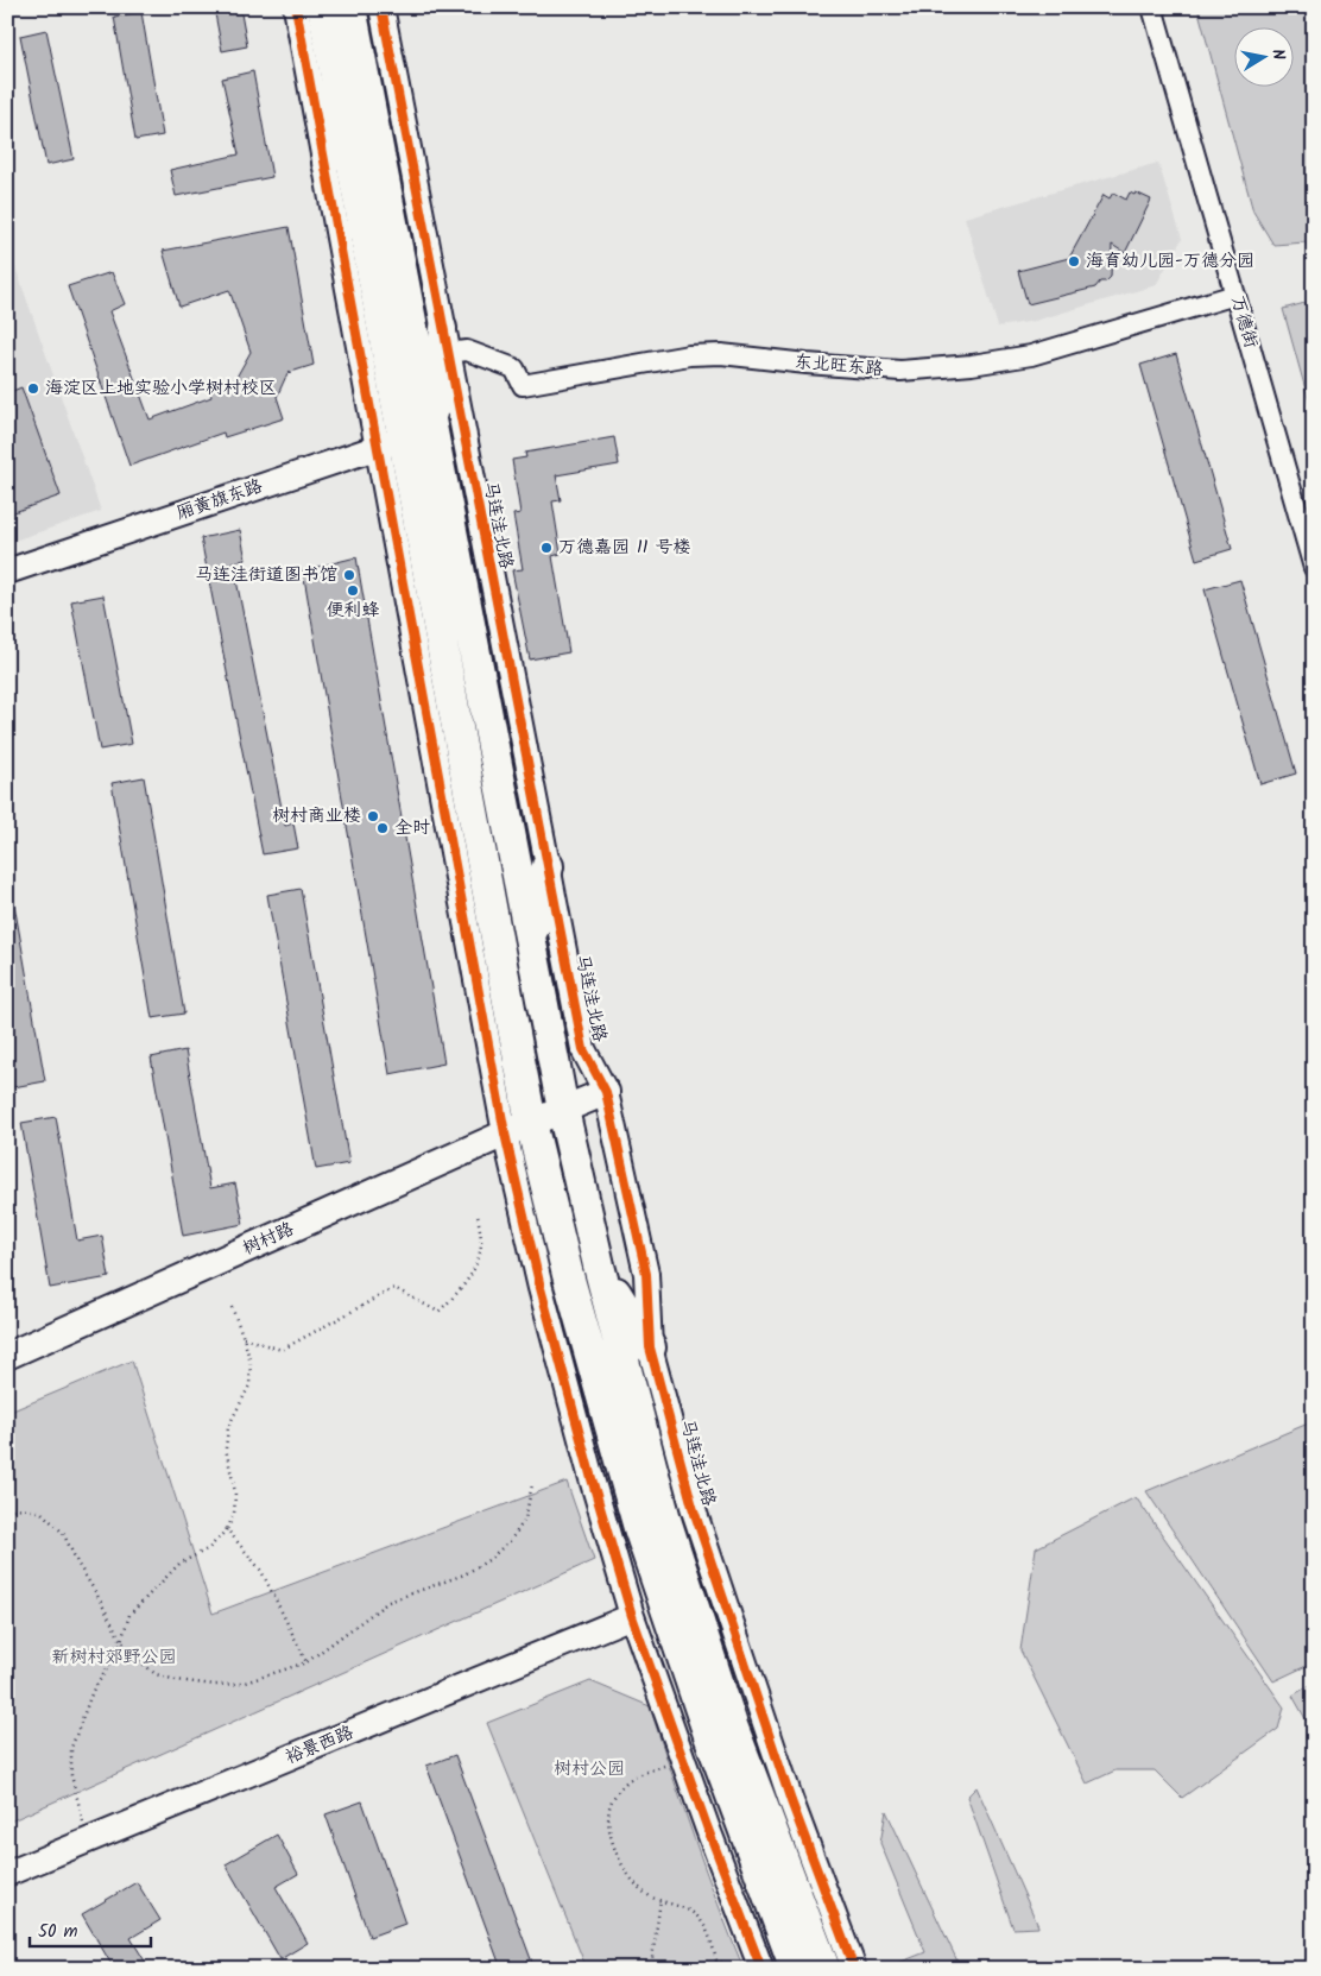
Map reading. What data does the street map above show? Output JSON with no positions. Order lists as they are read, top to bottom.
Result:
{
  "streets": {
    "main road": ["树村路"],
    "street": [
      "万德街",
      "东北旺东路",
      "厢黄旗东路",
      "马连洼北路",
      "裕景西路"
    ]
  },
  "crossings": [
    ["万德街", "东北旺东路"],
    ["东北旺东路", "马连洼北路"],
    ["马连洼北路", "树村路"]
  ],
  "parks": ["新树村郊野公园", "树村公园"],
  "places": [
    "海育幼儿园-万德分园",
    "海淀区上地实验小学树村校区",
    "万德嘉园 11 号楼",
    "马连洼街道图书馆",
    "便利蜂",
    "树村商业楼",
    "全时"
  ],
  "scale_bar": "50 m",
  "north": "right"
}
